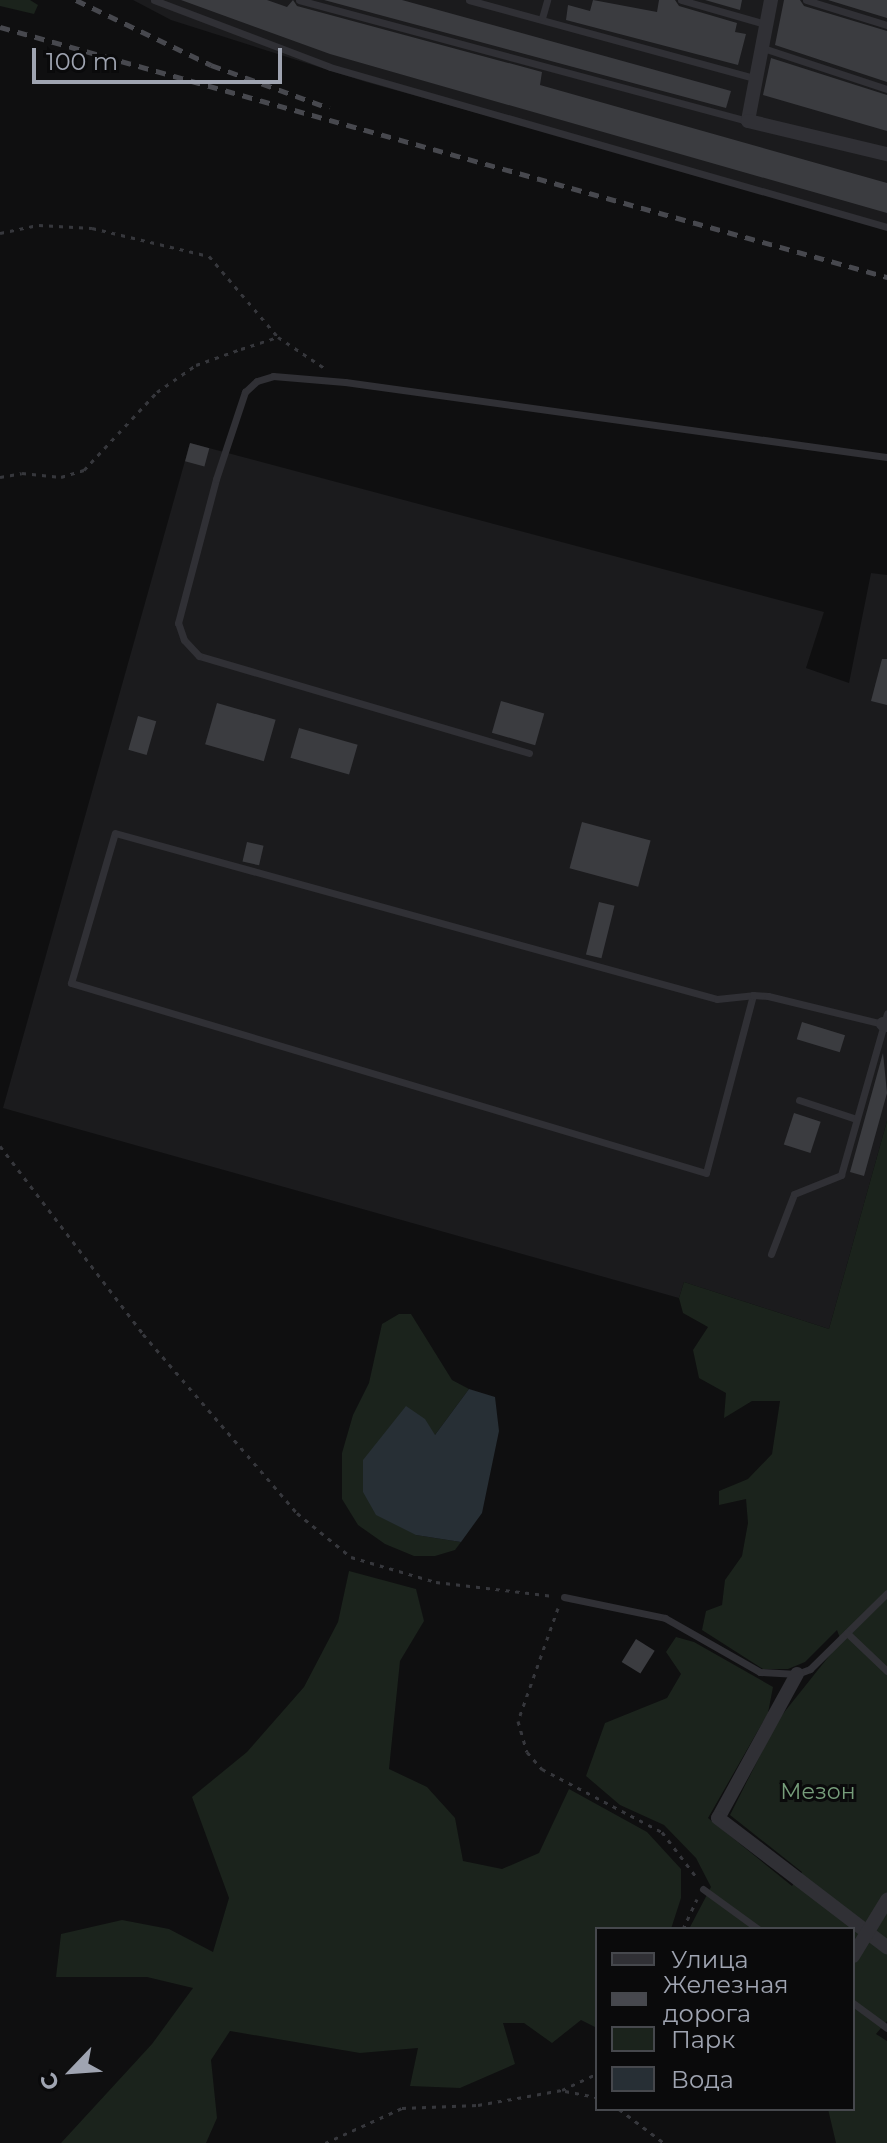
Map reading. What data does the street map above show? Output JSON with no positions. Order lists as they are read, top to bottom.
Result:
{
  "parks": ["Мезон"],
  "legend": [
    "Улица",
    "Железная дорога",
    "Парк",
    "Вода"
  ],
  "scale_bar": "100 m",
  "north": "bottom left"
}
